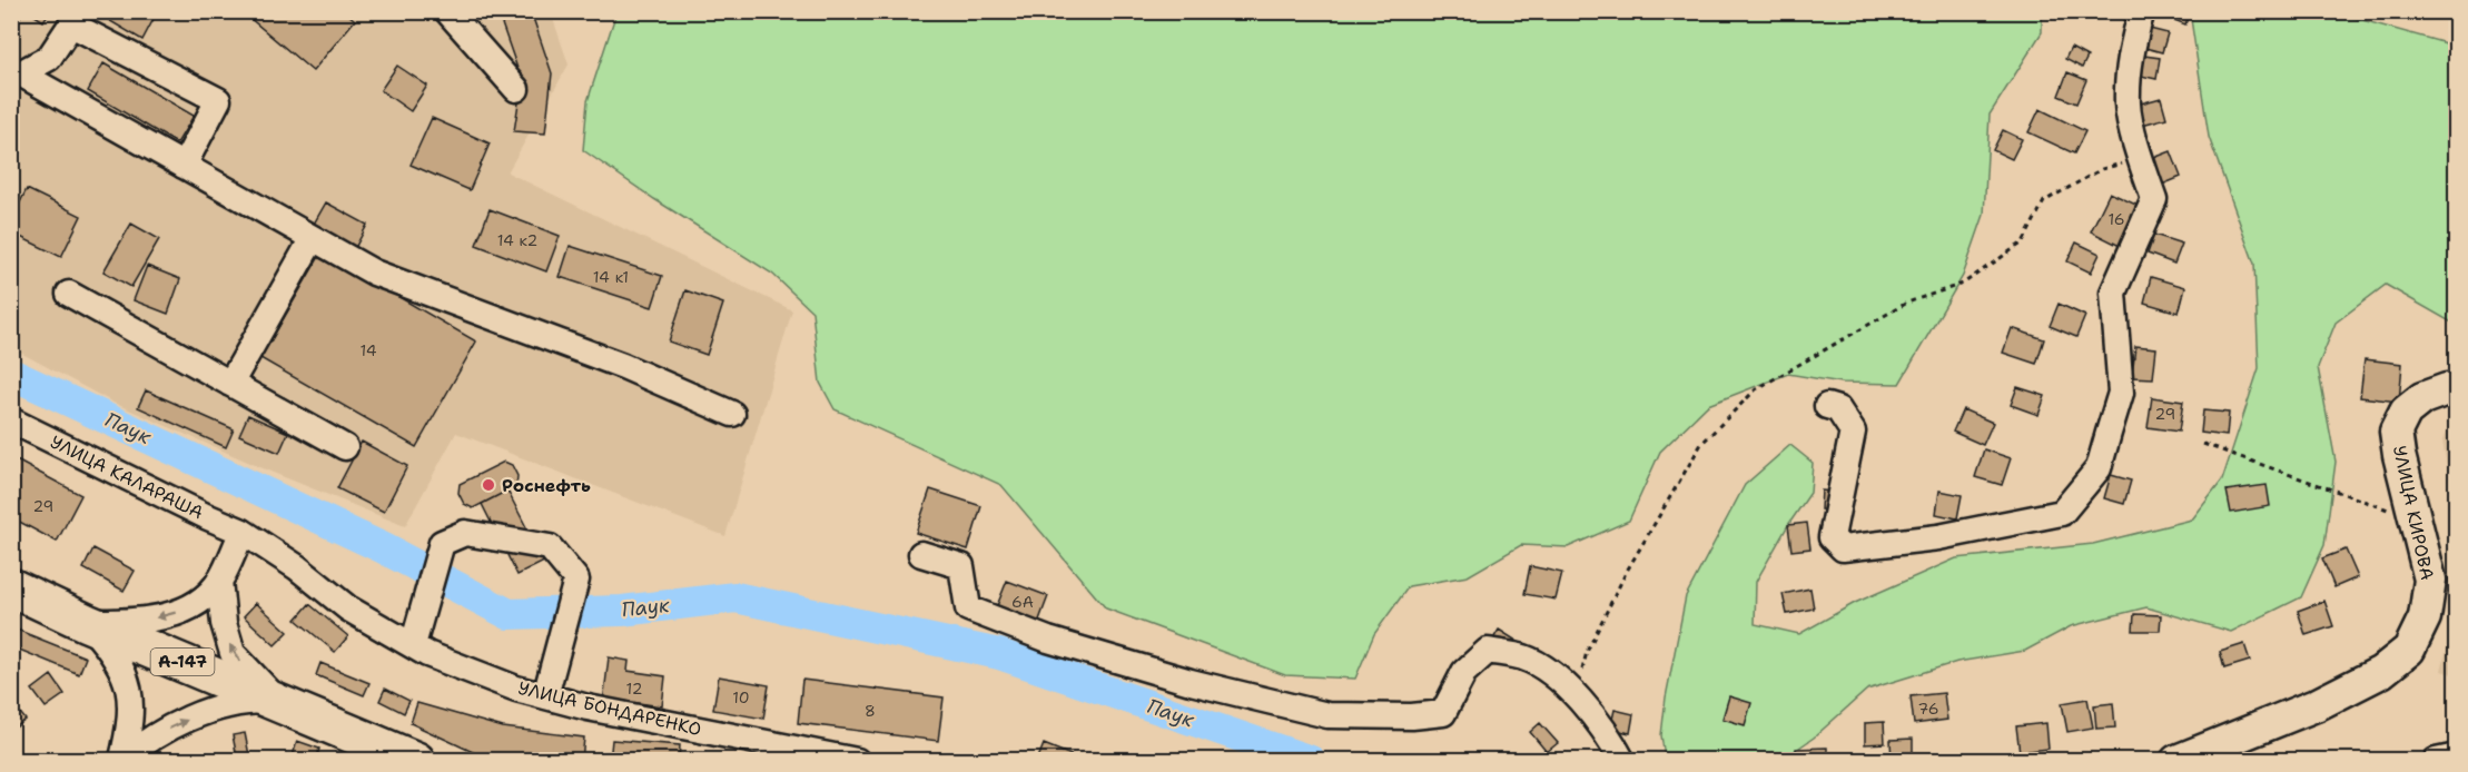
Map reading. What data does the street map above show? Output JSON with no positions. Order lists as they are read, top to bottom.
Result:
{
  "streets": {
    "highway": ["А-147"],
    "main road": ["УЛИЦА КИРОВА"],
    "street": ["УЛИЦА КАЛАРАША", "УЛИЦА БОНДАРЕНКО"]
  },
  "crossings": [
    ["УЛИЦА КАЛАРАША", "УЛИЦА БОНДАРЕНКО"]
  ],
  "water": ["Паук"],
  "places": ["Роснефть"],
  "house_numbers": [
    "16",
    "14 к2",
    "14 к1",
    "14",
    "29",
    "29",
    "6А",
    "12",
    "10",
    "76",
    "8"
  ]
}
